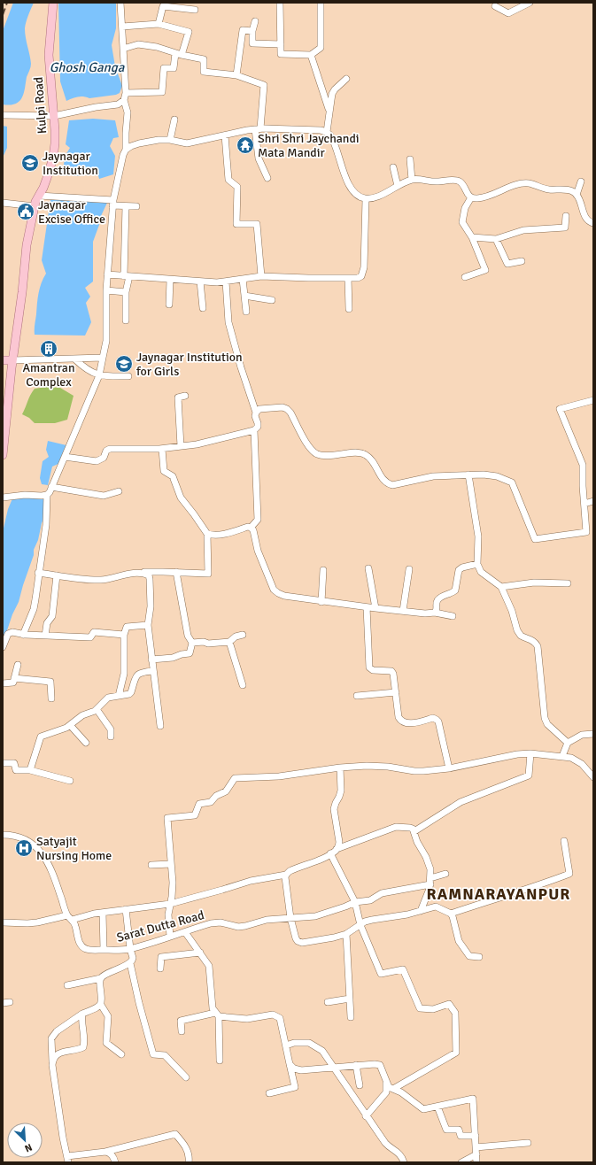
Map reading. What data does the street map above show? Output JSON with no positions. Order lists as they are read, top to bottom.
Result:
{
  "streets": {
    "main road": ["Kulpi Road"],
    "street": ["Sarat Dutta Road"]
  },
  "districts": ["RAMNARAYANPUR"],
  "water": ["Ghosh Ganga"],
  "places": {
    "temple": ["Shri Shri Jaychandi Mata Mandir"],
    "school or university": ["Jaynagar Institution", "Jaynagar Institution for Girls"],
    "public building": ["Jaynagar Excise Office"],
    "building": ["Amantran Complex"],
    "hospital": ["Satyajit Nursing Home"]
  },
  "north": "bottom right"
}
